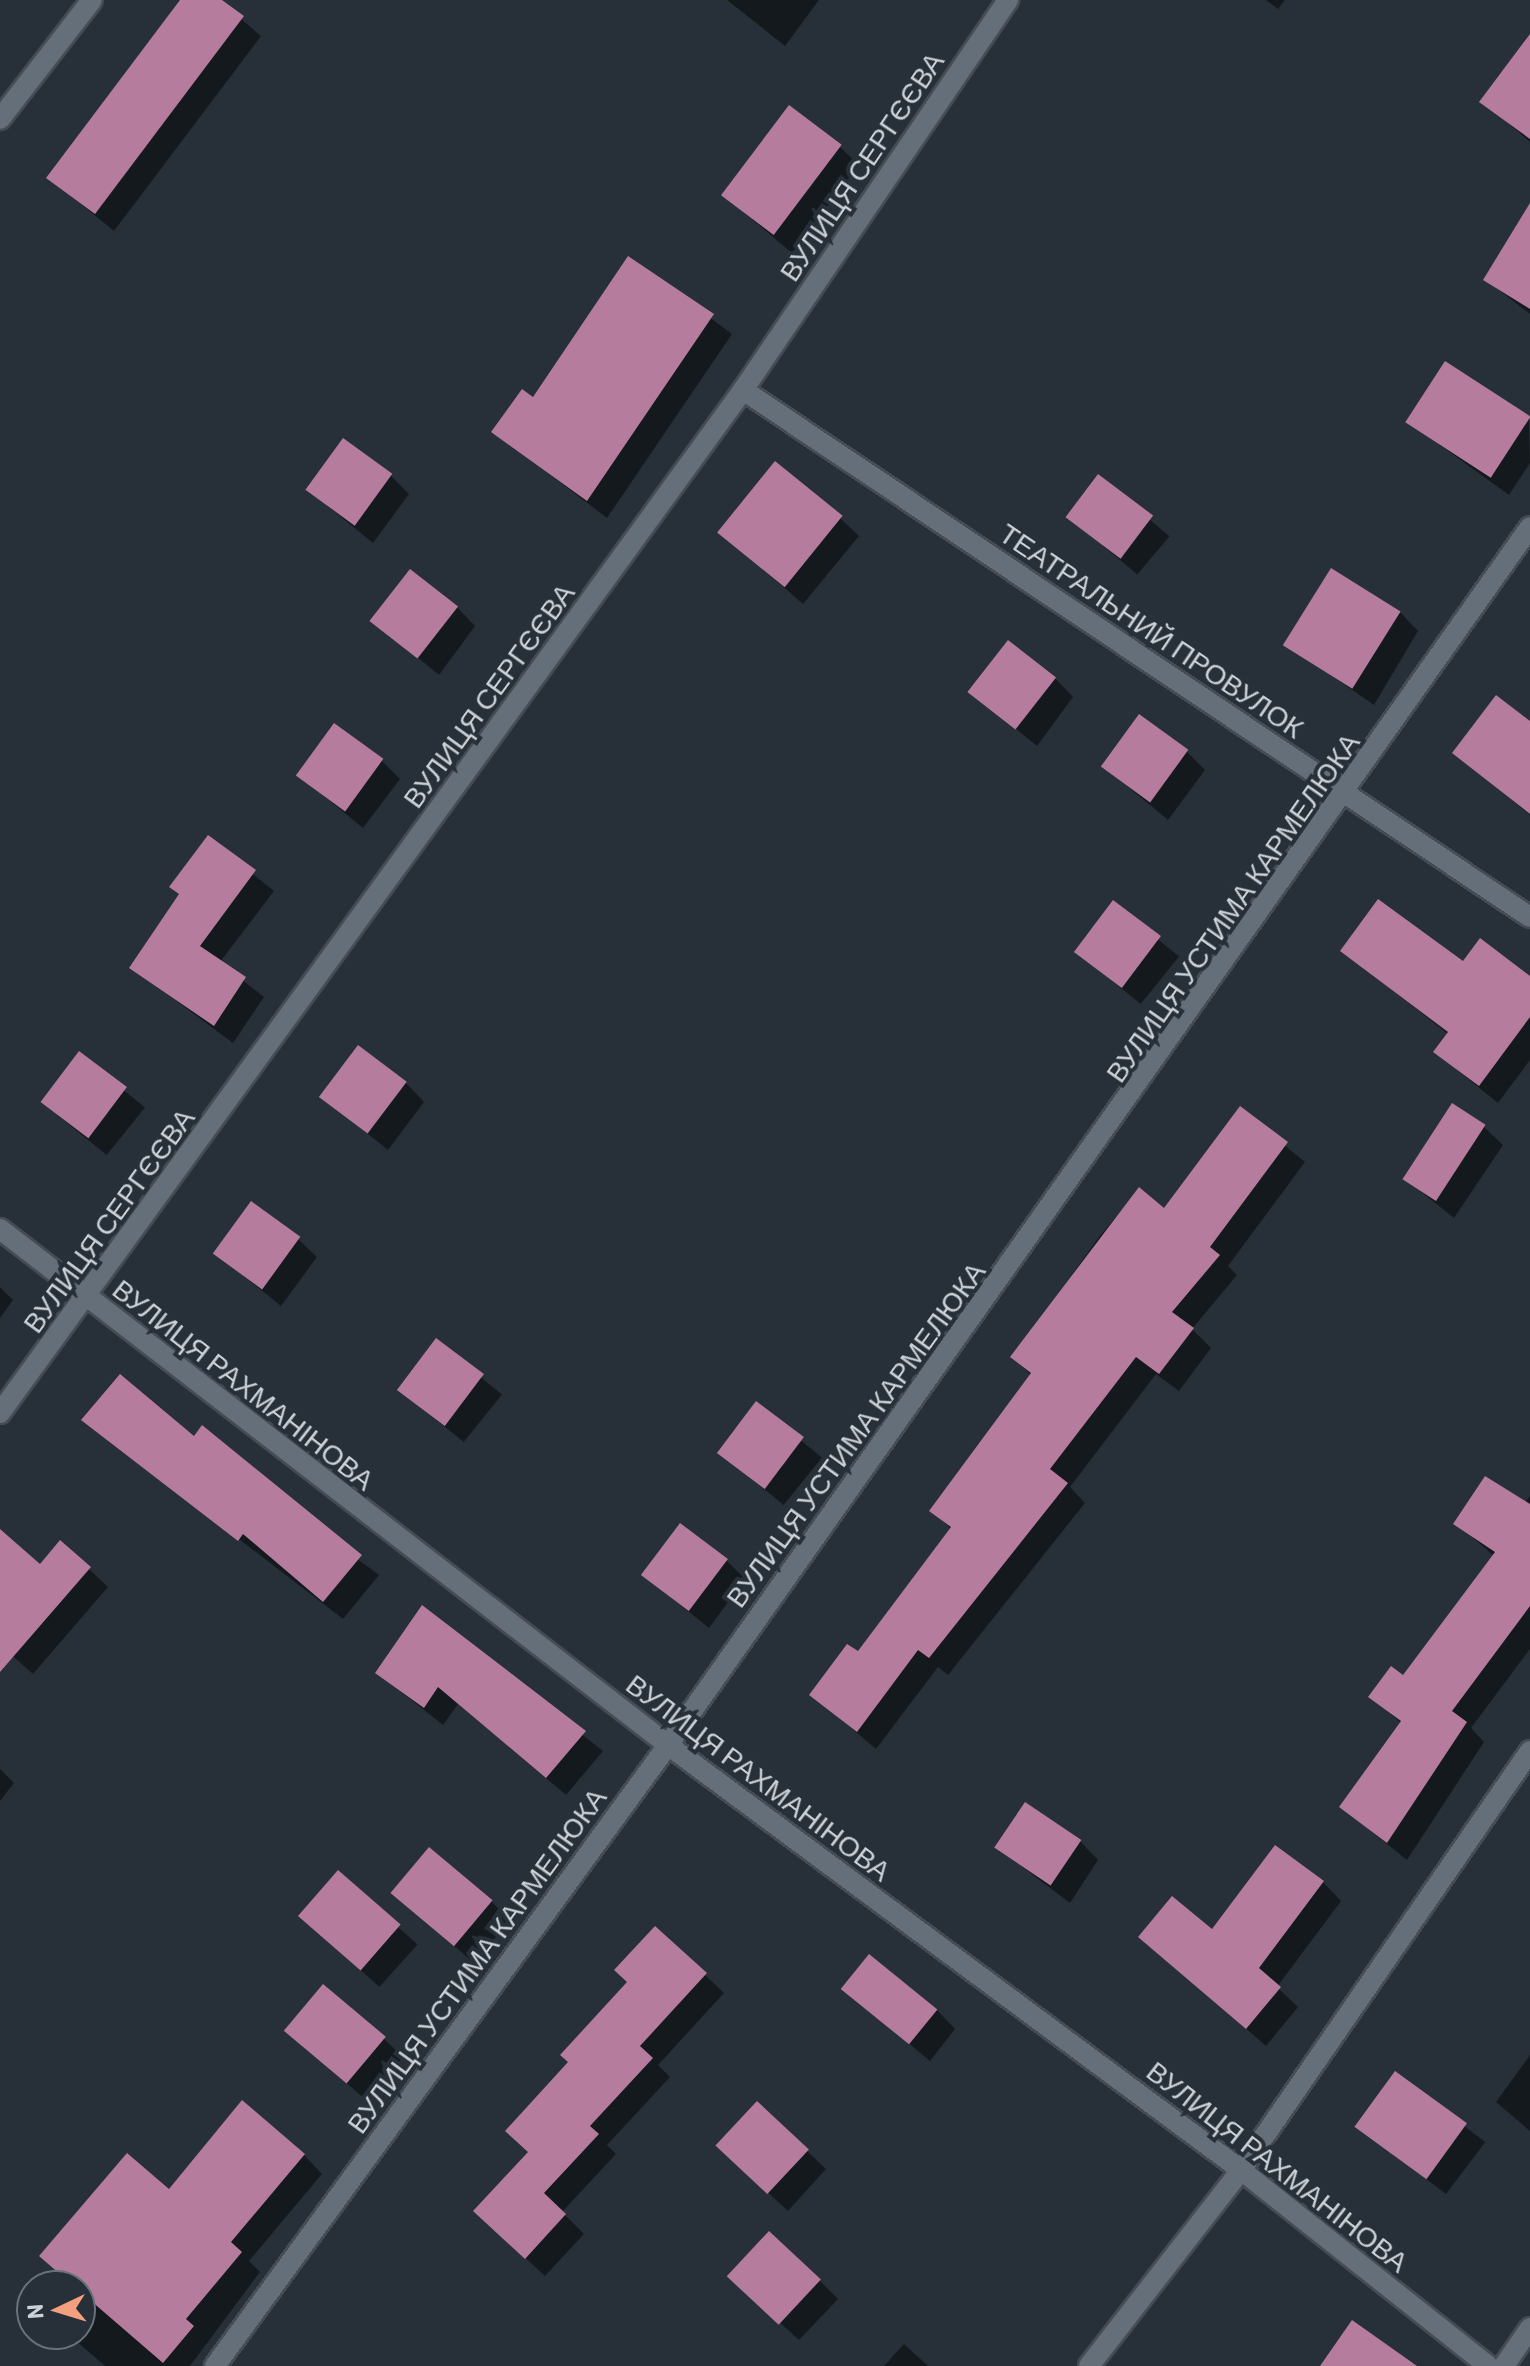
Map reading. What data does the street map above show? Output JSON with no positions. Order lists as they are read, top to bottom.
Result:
{
  "streets": {
    "street": [
      "ВУЛИЦЯ СЕРГЄЄВА",
      "ТЕАТРАЛЬНИЙ ПРОВУЛОК",
      "ВУЛИЦЯ УСТИМА КАРМЕЛЮКА",
      "ВУЛИЦЯ РАХМАНІНОВА"
    ]
  },
  "crossings": [
    ["ВУЛИЦЯ СЕРГЄЄВА", "ТЕАТРАЛЬНИЙ ПРОВУЛОК"],
    ["ВУЛИЦЯ СЕРГЄЄВА", "ВУЛИЦЯ РАХМАНІНОВА"],
    ["ТЕАТРАЛЬНИЙ ПРОВУЛОК", "ВУЛИЦЯ УСТИМА КАРМЕЛЮКА"],
    ["ВУЛИЦЯ УСТИМА КАРМЕЛЮКА", "ВУЛИЦЯ РАХМАНІНОВА"]
  ],
  "north": "left"
}
